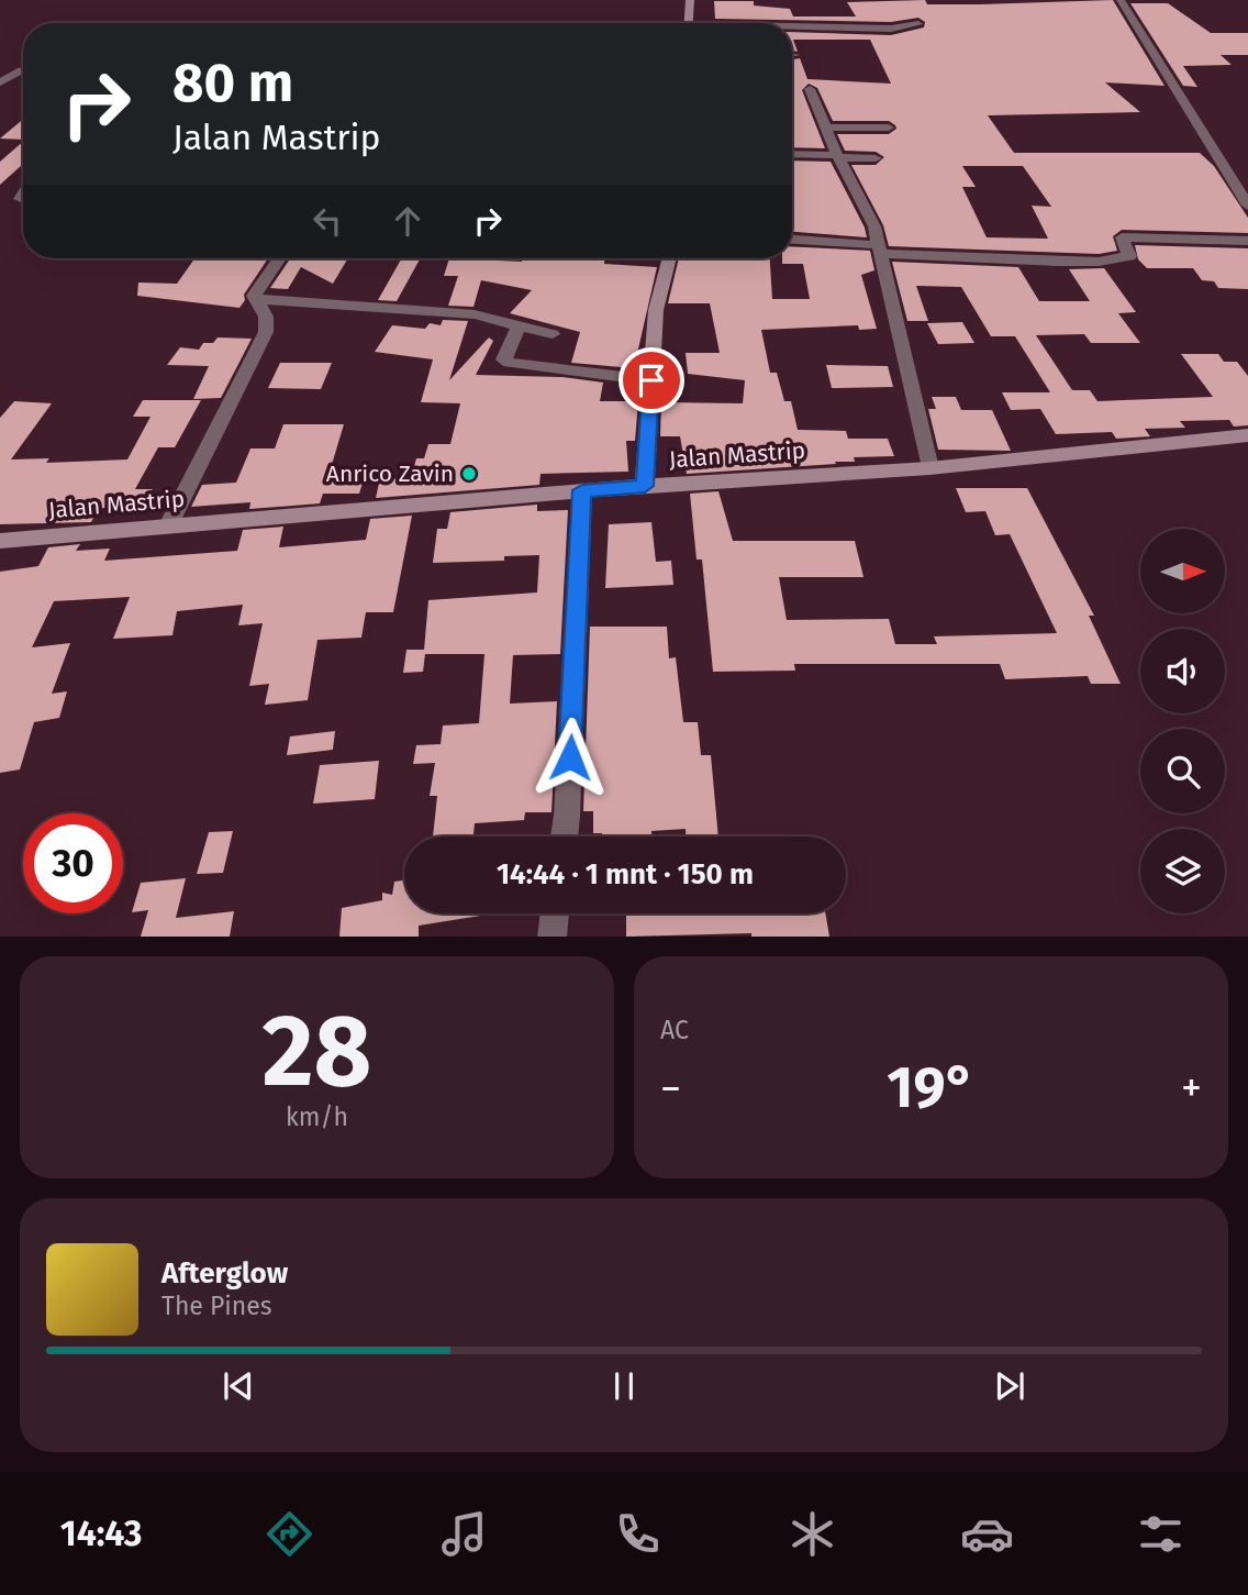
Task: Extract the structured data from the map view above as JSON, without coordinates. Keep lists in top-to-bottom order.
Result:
{
  "streets": {
    "main road": ["Jalan Mastrip"]
  },
  "places": ["Anrico Zavin"],
  "north": "right",
  "page": {
    "turn": ["80 m", "Jalan Mastrip"],
    "limit": "30",
    "trip": "14:44 · 1 mnt · 150 m",
    "tile": [
      ["28", "km/h"],
      "AC"
    ],
    "heat": ["−", "19°", "+"],
    "song": ["Afterglow", "The Pines"],
    "tabs": "14:43"
  }
}
